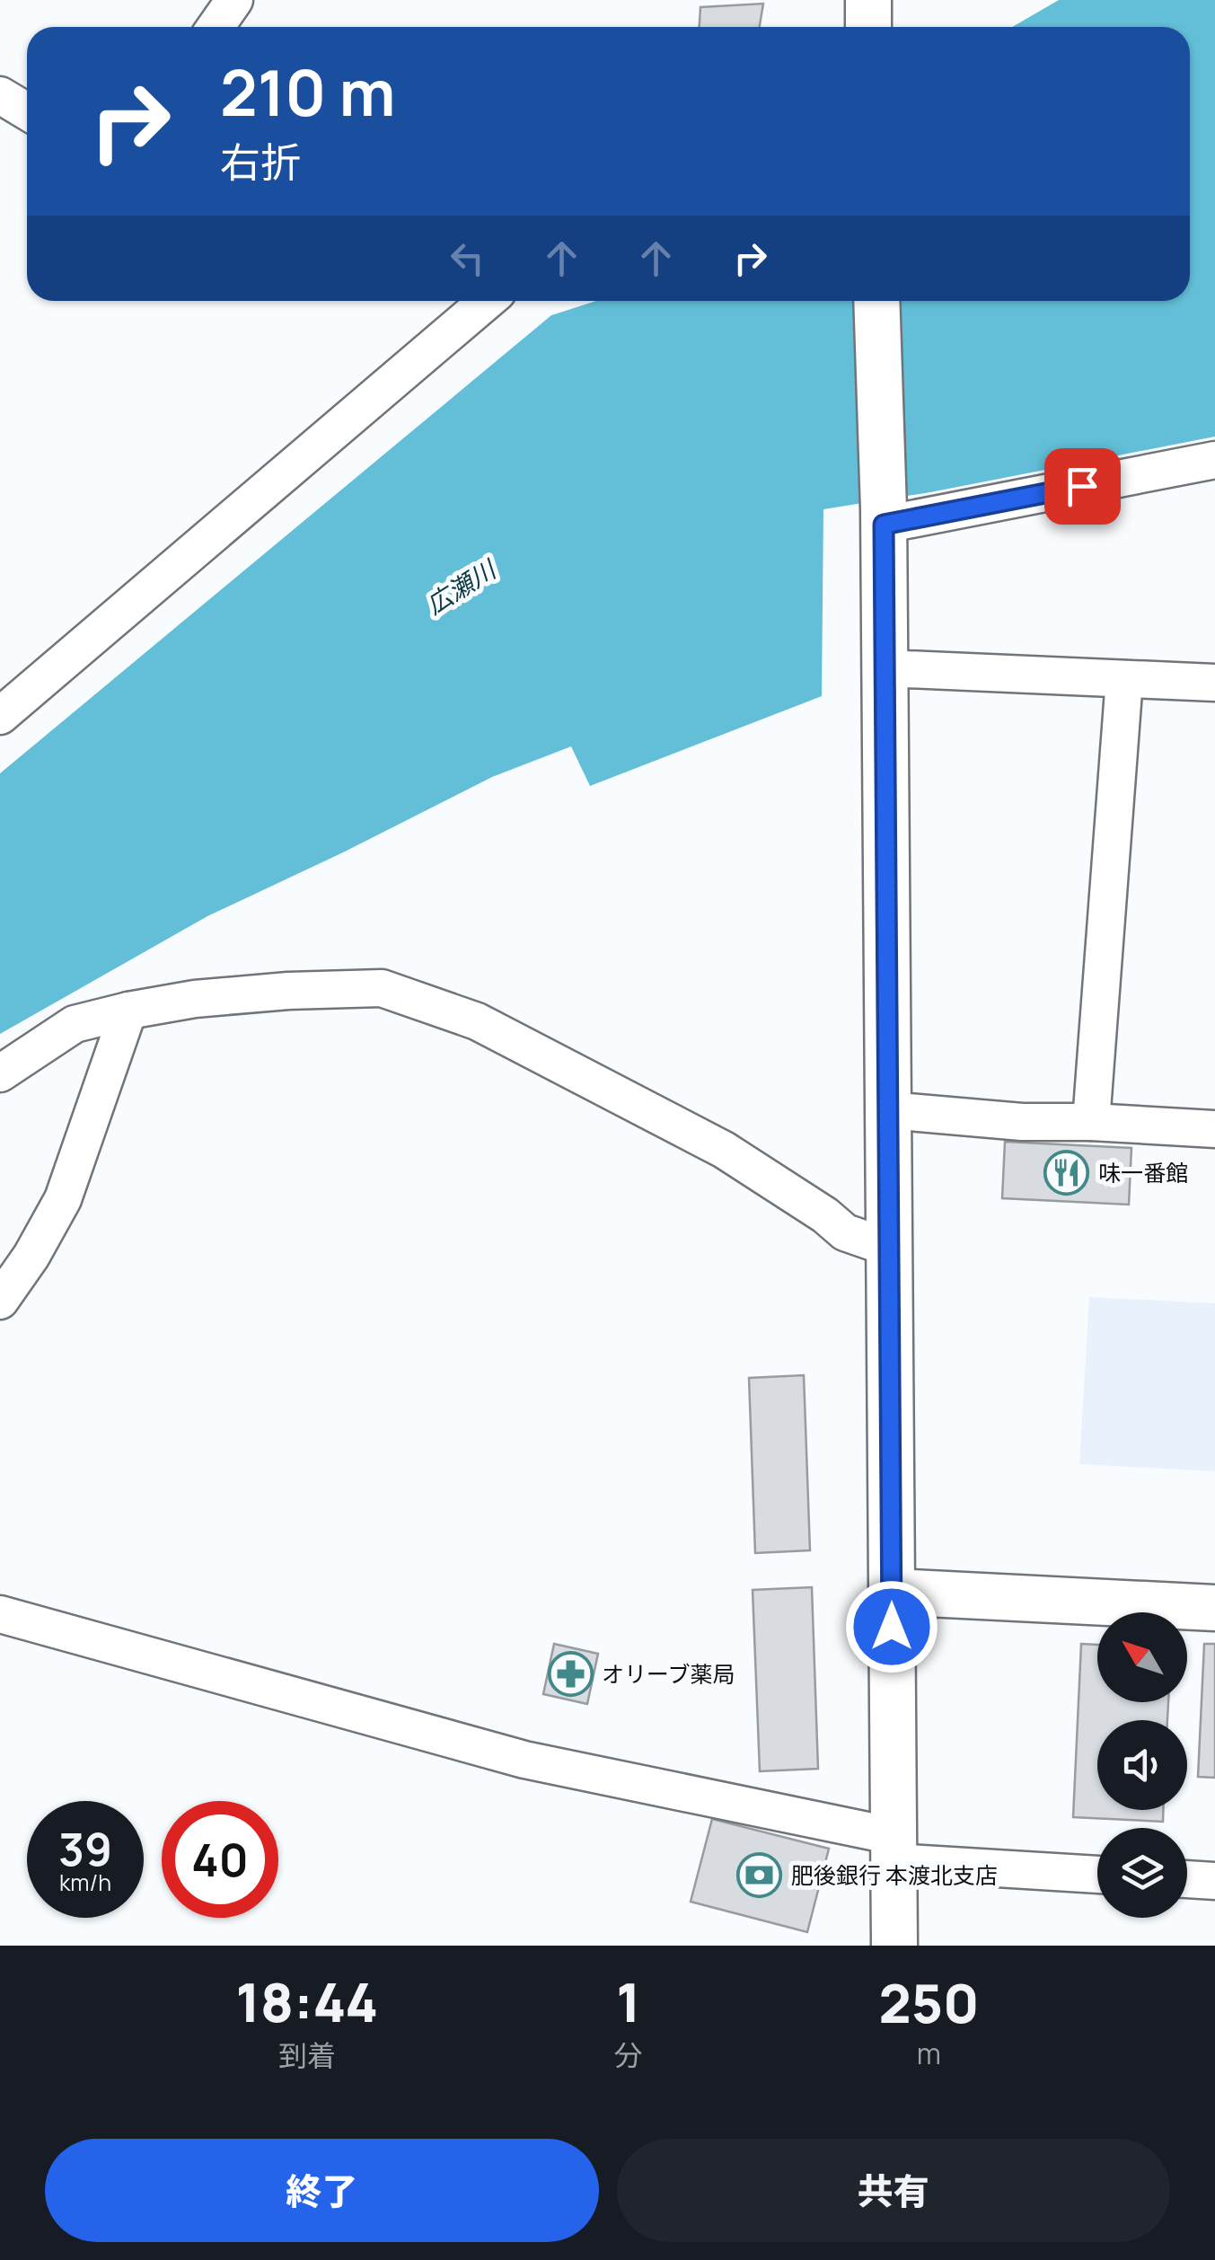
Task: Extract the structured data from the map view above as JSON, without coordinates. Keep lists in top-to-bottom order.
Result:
{
  "water": ["広瀬川"],
  "places": {
    "restaurant": ["味一番館"],
    "pharmacy": ["オリーブ薬局"],
    "bank": ["肥後銀行 本渡北支店"]
  },
  "north": "top left",
  "page": {
    "turn": ["210 m", "右折"],
    "speed": "39 km/h",
    "limit": "40",
    "eta": [
      "18:44",
      "到着",
      "1",
      "分",
      "250",
      "m"
    ],
    "buttons": ["終了", "共有"]
  }
}
